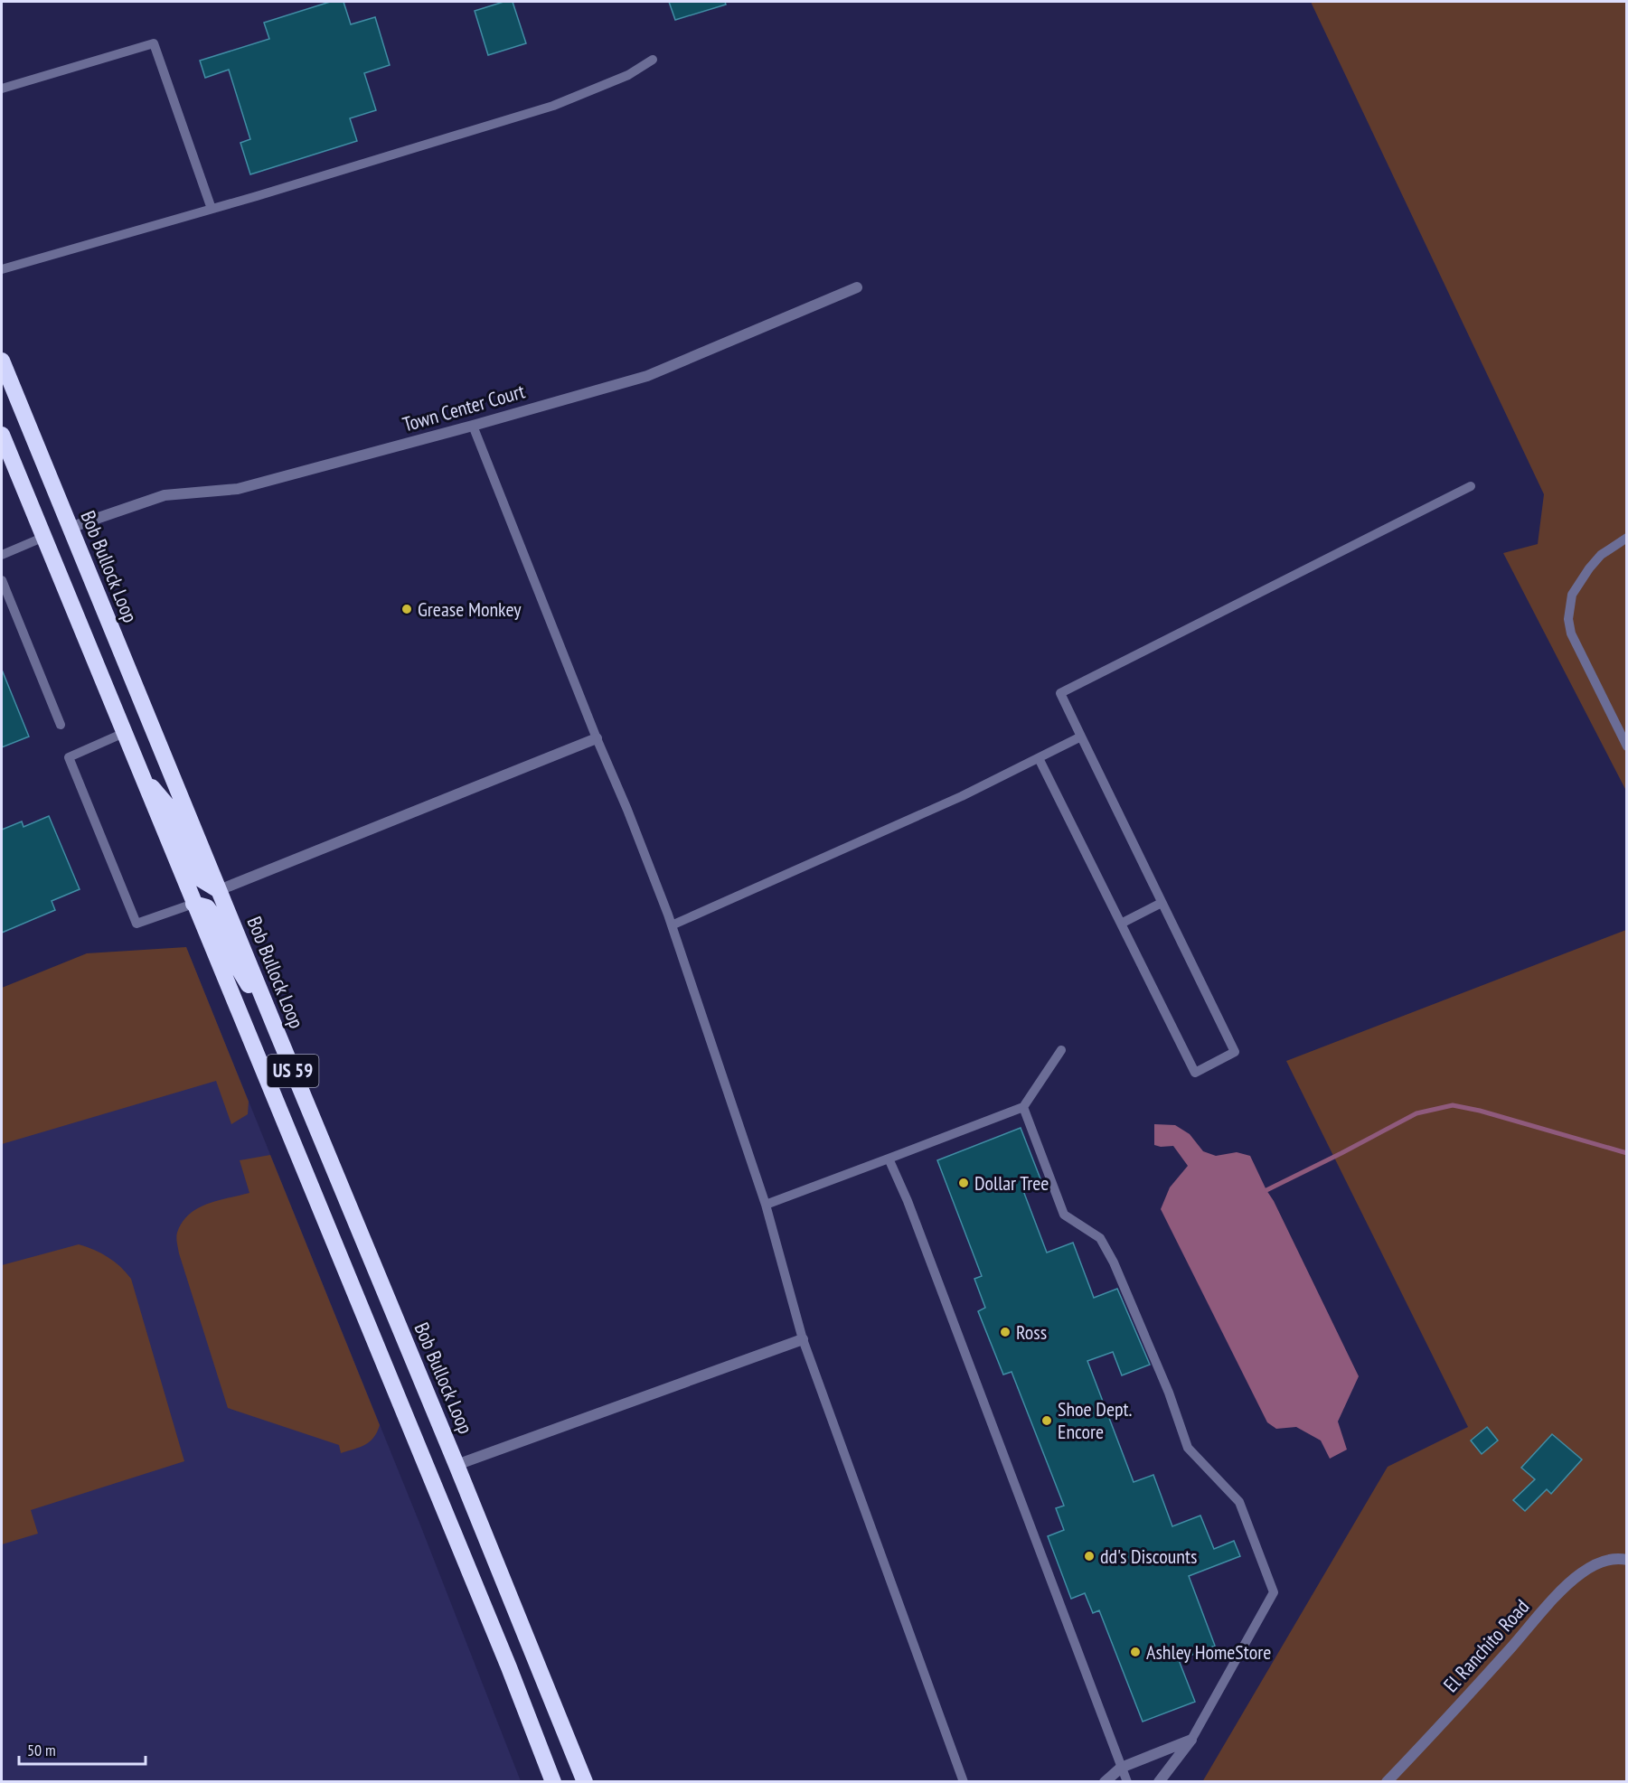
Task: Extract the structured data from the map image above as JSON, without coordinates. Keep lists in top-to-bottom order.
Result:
{
  "streets": {
    "highway": ["Bob Bullock Loop", "US 59"],
    "street": ["Town Center Court", "El Ranchito Road"]
  },
  "crossings": [
    ["Town Center Court", "Bob Bullock Loop"]
  ],
  "places": [
    "Grease Monkey",
    "Dollar Tree",
    "Ross",
    "Shoe Dept. Encore",
    "dd's Discounts",
    "Ashley HomeStore"
  ],
  "scale_bar": "50 m"
}
